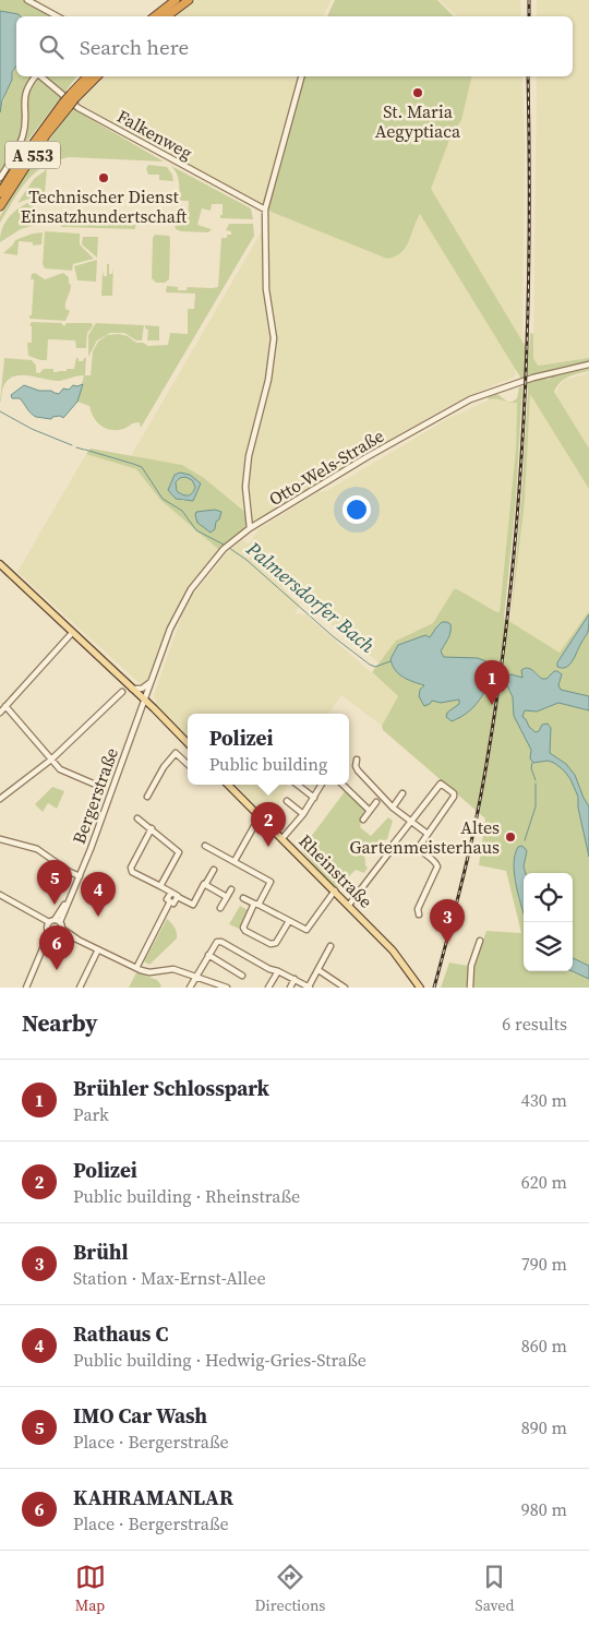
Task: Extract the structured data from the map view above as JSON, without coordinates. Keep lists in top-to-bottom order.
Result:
{
  "streets": {
    "highway": ["A 553"],
    "main road": ["Rheinstraße"],
    "street": ["Falkenweg", "Otto-Wels-Straße", "Bergerstraße"]
  },
  "crossings": [
    ["Otto-Wels-Straße", "Bergerstraße"]
  ],
  "water": ["Palmersdorfer Bach"],
  "places": ["St. Maria Aegyptiaca", "Technischer Dienst Einsatzhundertschaft", "Altes Gartenmeisterhaus"],
  "page": {
    "search": "Search here",
    "pins": [
      "1",
      "2",
      "5",
      "4",
      "3",
      "6"
    ],
    "popup": ["Polizei", "Public building"],
    "heading": ["Nearby", "6 results"],
    "list": [
      {
        "mark": "1",
        "name": "Brühler Schlosspark",
        "note": "Park",
        "value": "430 m"
      },
      {
        "mark": "2",
        "name": "Polizei",
        "note": "Public building · Rheinstraße",
        "value": "620 m"
      },
      {
        "mark": "3",
        "name": "Brühl",
        "note": "Station · Max-Ernst-Allee",
        "value": "790 m"
      },
      {
        "mark": "4",
        "name": "Rathaus C",
        "note": "Public building · Hedwig-Gries-Straße",
        "value": "860 m"
      },
      {
        "mark": "5",
        "name": "IMO Car Wash",
        "note": "Place · Bergerstraße",
        "value": "890 m"
      },
      {
        "mark": "6",
        "name": "KAHRAMANLAR",
        "note": "Place · Bergerstraße",
        "value": "980 m"
      }
    ],
    "nav": ["Map", "Directions", "Saved"]
  }
}
